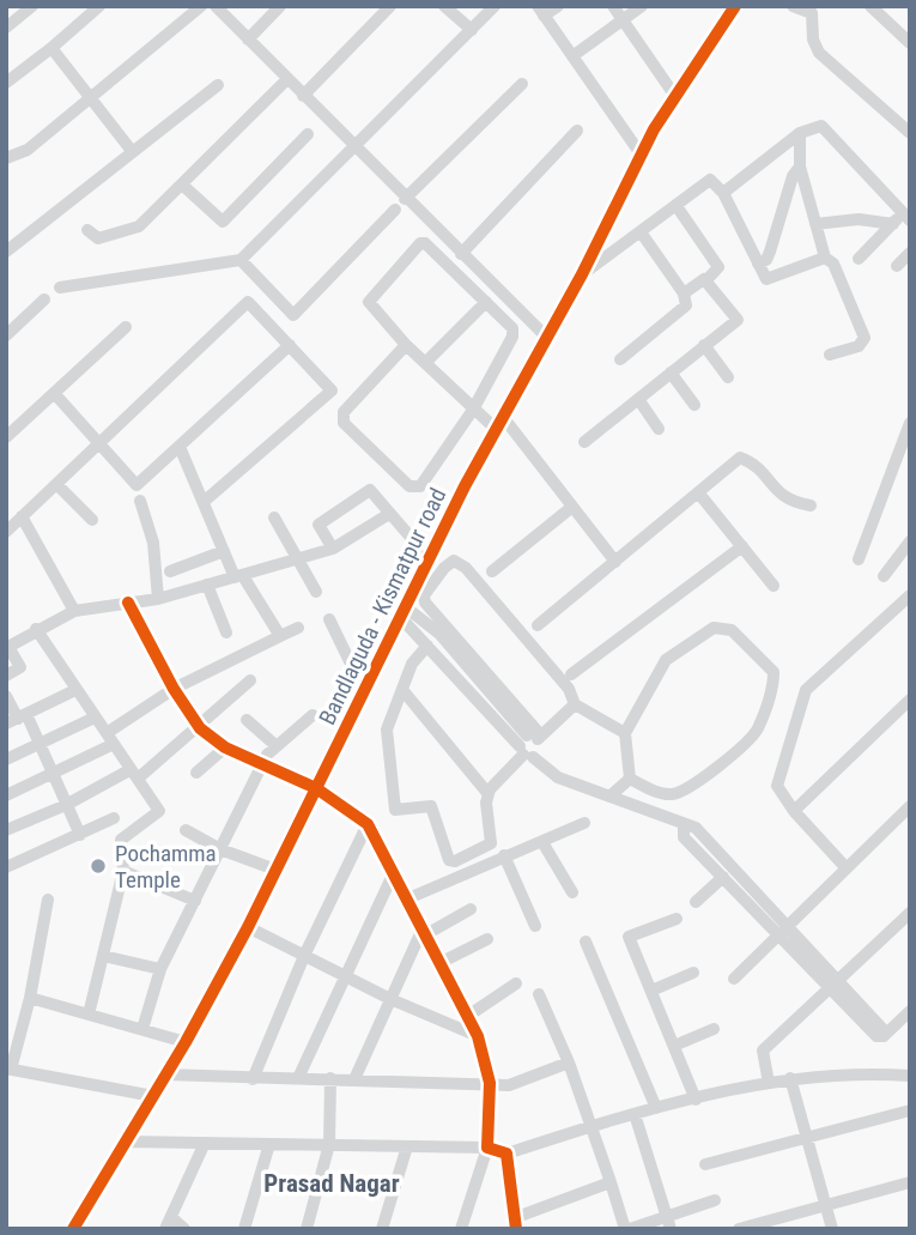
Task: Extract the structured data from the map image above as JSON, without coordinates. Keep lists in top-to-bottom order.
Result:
{
  "streets": {
    "street": ["Bandlaguda - Kismatpur road"]
  },
  "districts": ["Prasad Nagar"],
  "places": ["Pochamma Temple"]
}
